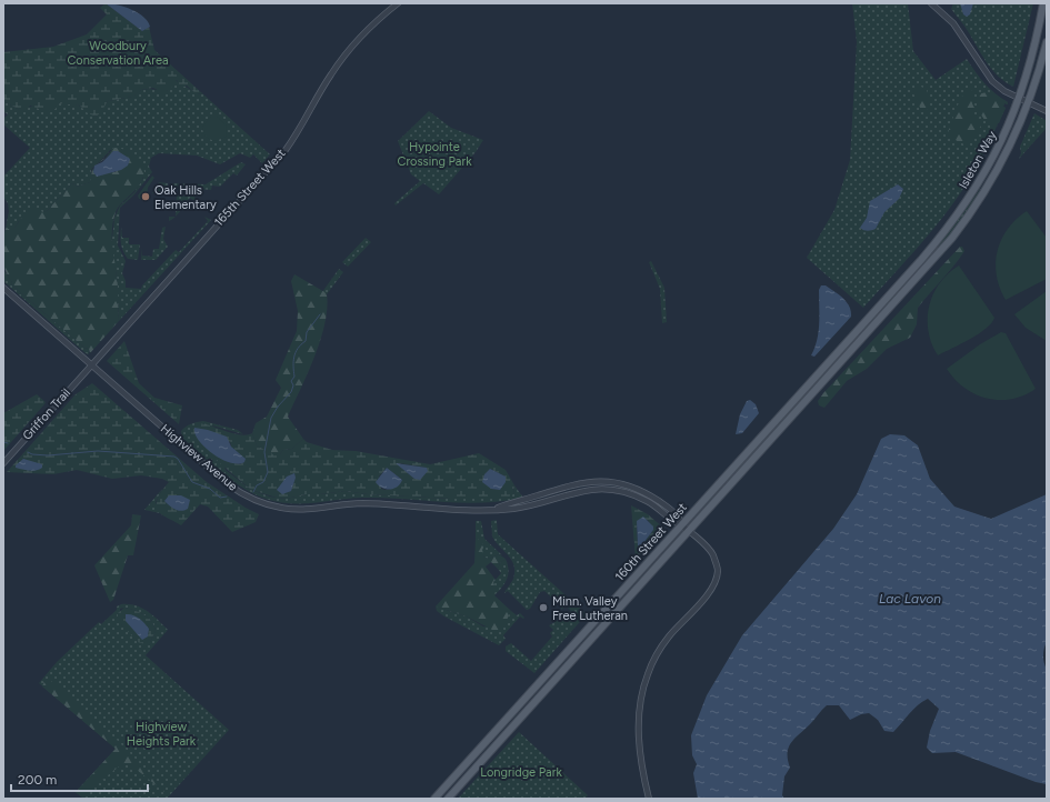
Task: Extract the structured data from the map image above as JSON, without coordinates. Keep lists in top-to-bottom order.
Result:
{
  "streets": {
    "main road": ["Isleton Way", "160th Street West"],
    "street": ["165th Street West", "Griffon Trail", "Highview Avenue"]
  },
  "crossings": [
    ["Isleton Way", "160th Street West"],
    ["165th Street West", "Griffon Trail"],
    ["165th Street West", "Highview Avenue"],
    ["Griffon Trail", "Highview Avenue"],
    ["Highview Avenue", "160th Street West"]
  ],
  "water": ["Lac Lavon"],
  "parks": [
    "Woodbury Conservation Area",
    "Hypointe Crossing Park",
    "Highview Heights Park",
    "Longridge Park"
  ],
  "places": ["Oak Hills Elementary", "Minn. Valley Free Lutheran"],
  "scale_bar": "200 m"
}
